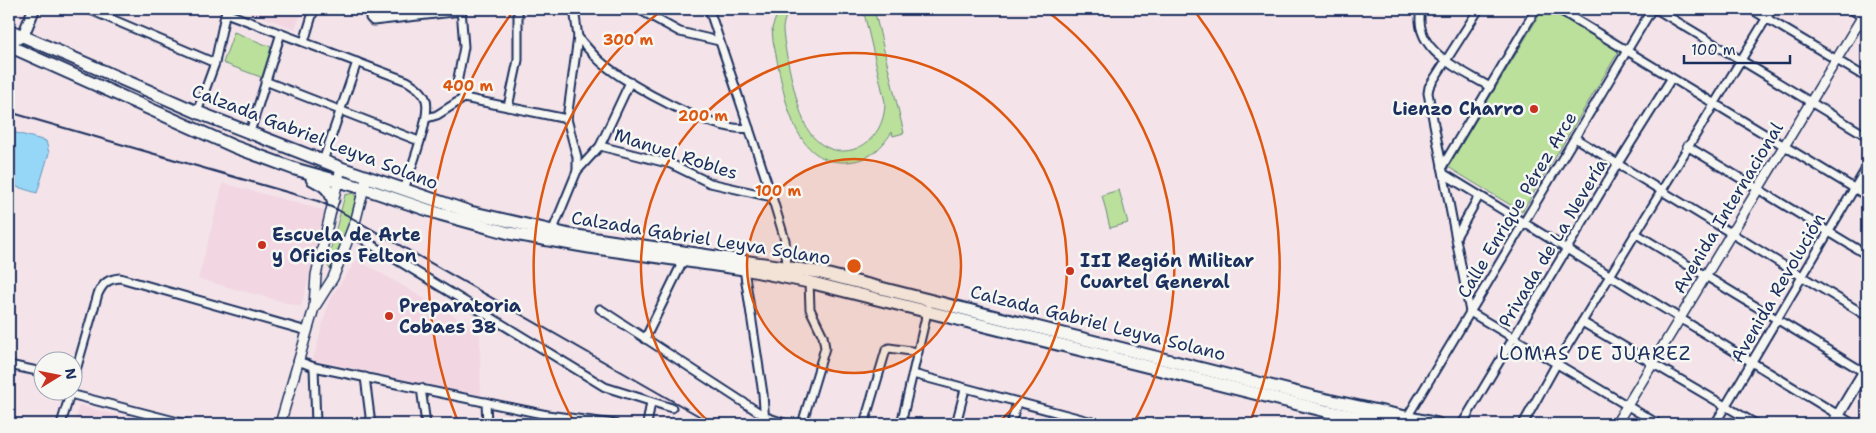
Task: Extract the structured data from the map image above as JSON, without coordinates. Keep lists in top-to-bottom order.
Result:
{
  "streets": {
    "main road": ["Calzada Gabriel Leyva Solano"],
    "street": [
      "Manuel Robles",
      "Calle Enrique Pérez Arce",
      "Avenida Internacional",
      "Privada de La Nevería",
      "Avenida Revolución"
    ]
  },
  "crossings": [
    ["Calzada Gabriel Leyva Solano", "Calle Enrique Pérez Arce"]
  ],
  "districts": ["LOMAS DE JUAREZ"],
  "places": [
    "Lienzo Charro",
    "Escuela de Arte y Oficios Felton",
    "III Región Militar Cuartel General",
    "Preparatoria Cobaes 38"
  ],
  "scale_bar": "100 m",
  "north": "right",
  "rings": [
    "300 m",
    "400 m",
    "200 m",
    "100 m"
  ]
}
